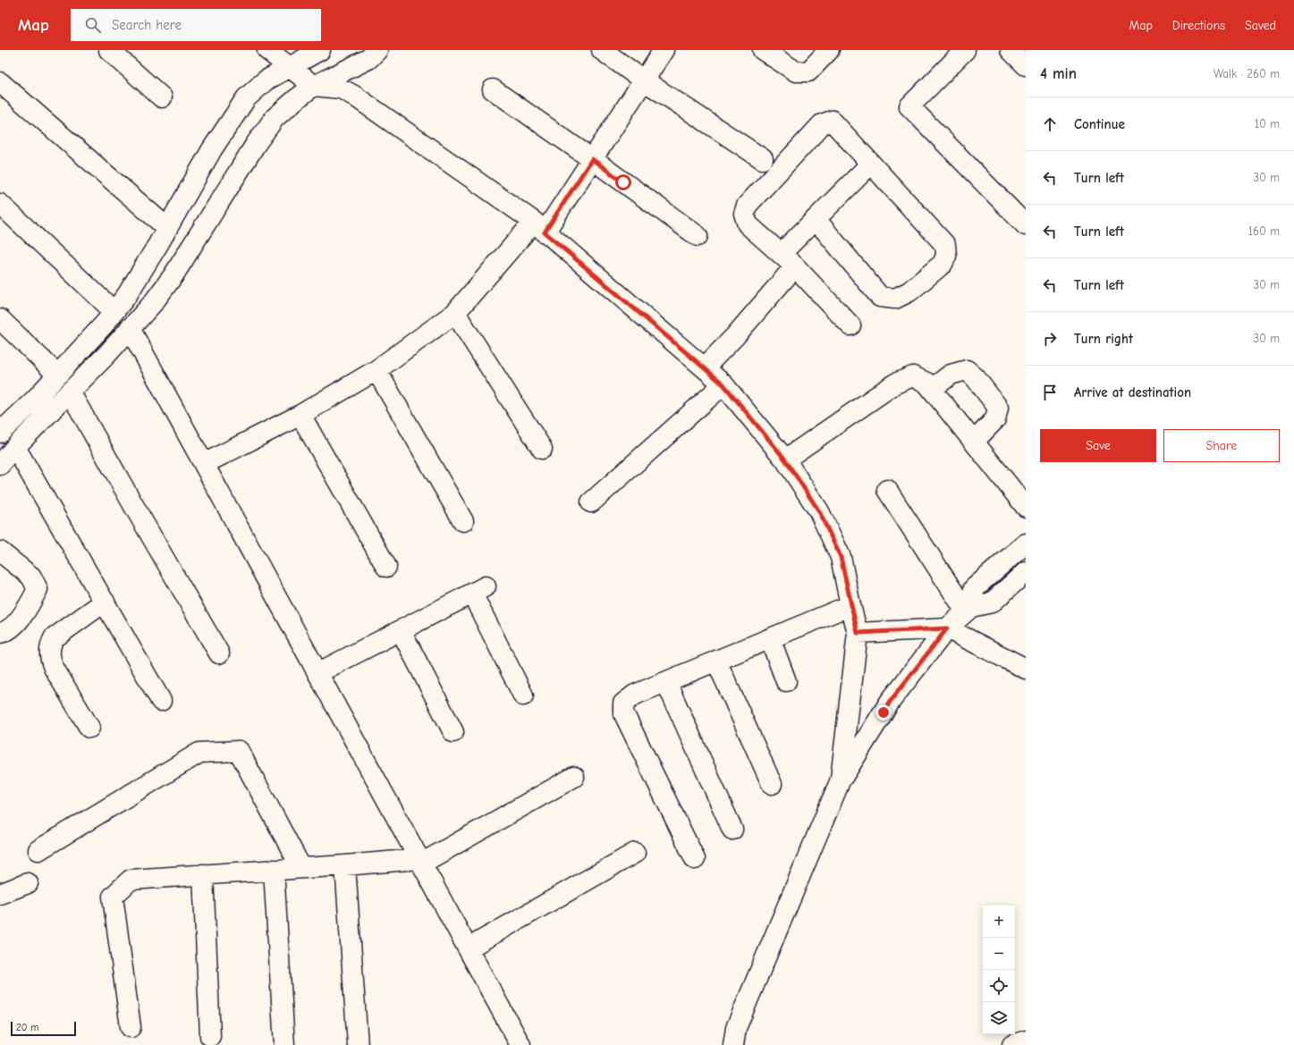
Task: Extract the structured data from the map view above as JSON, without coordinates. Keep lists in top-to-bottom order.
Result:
{
  "scale_bar": "20 m",
  "page": {
    "header": "Map",
    "search": "Search here",
    "nav": ["Map", "Directions", "Saved"],
    "heading": ["4 min", "Walk · 260 m"],
    "list": [
      ["Continue", "10 m"],
      ["Turn left", "30 m"],
      ["Turn left", "160 m"],
      ["Turn left", "30 m"],
      ["Turn right", "30 m"],
      "Arrive at destination"
    ],
    "buttons": ["Save", "Share"],
    "map_buttons": ["+", "−"],
    "scale": "20 m"
  }
}
